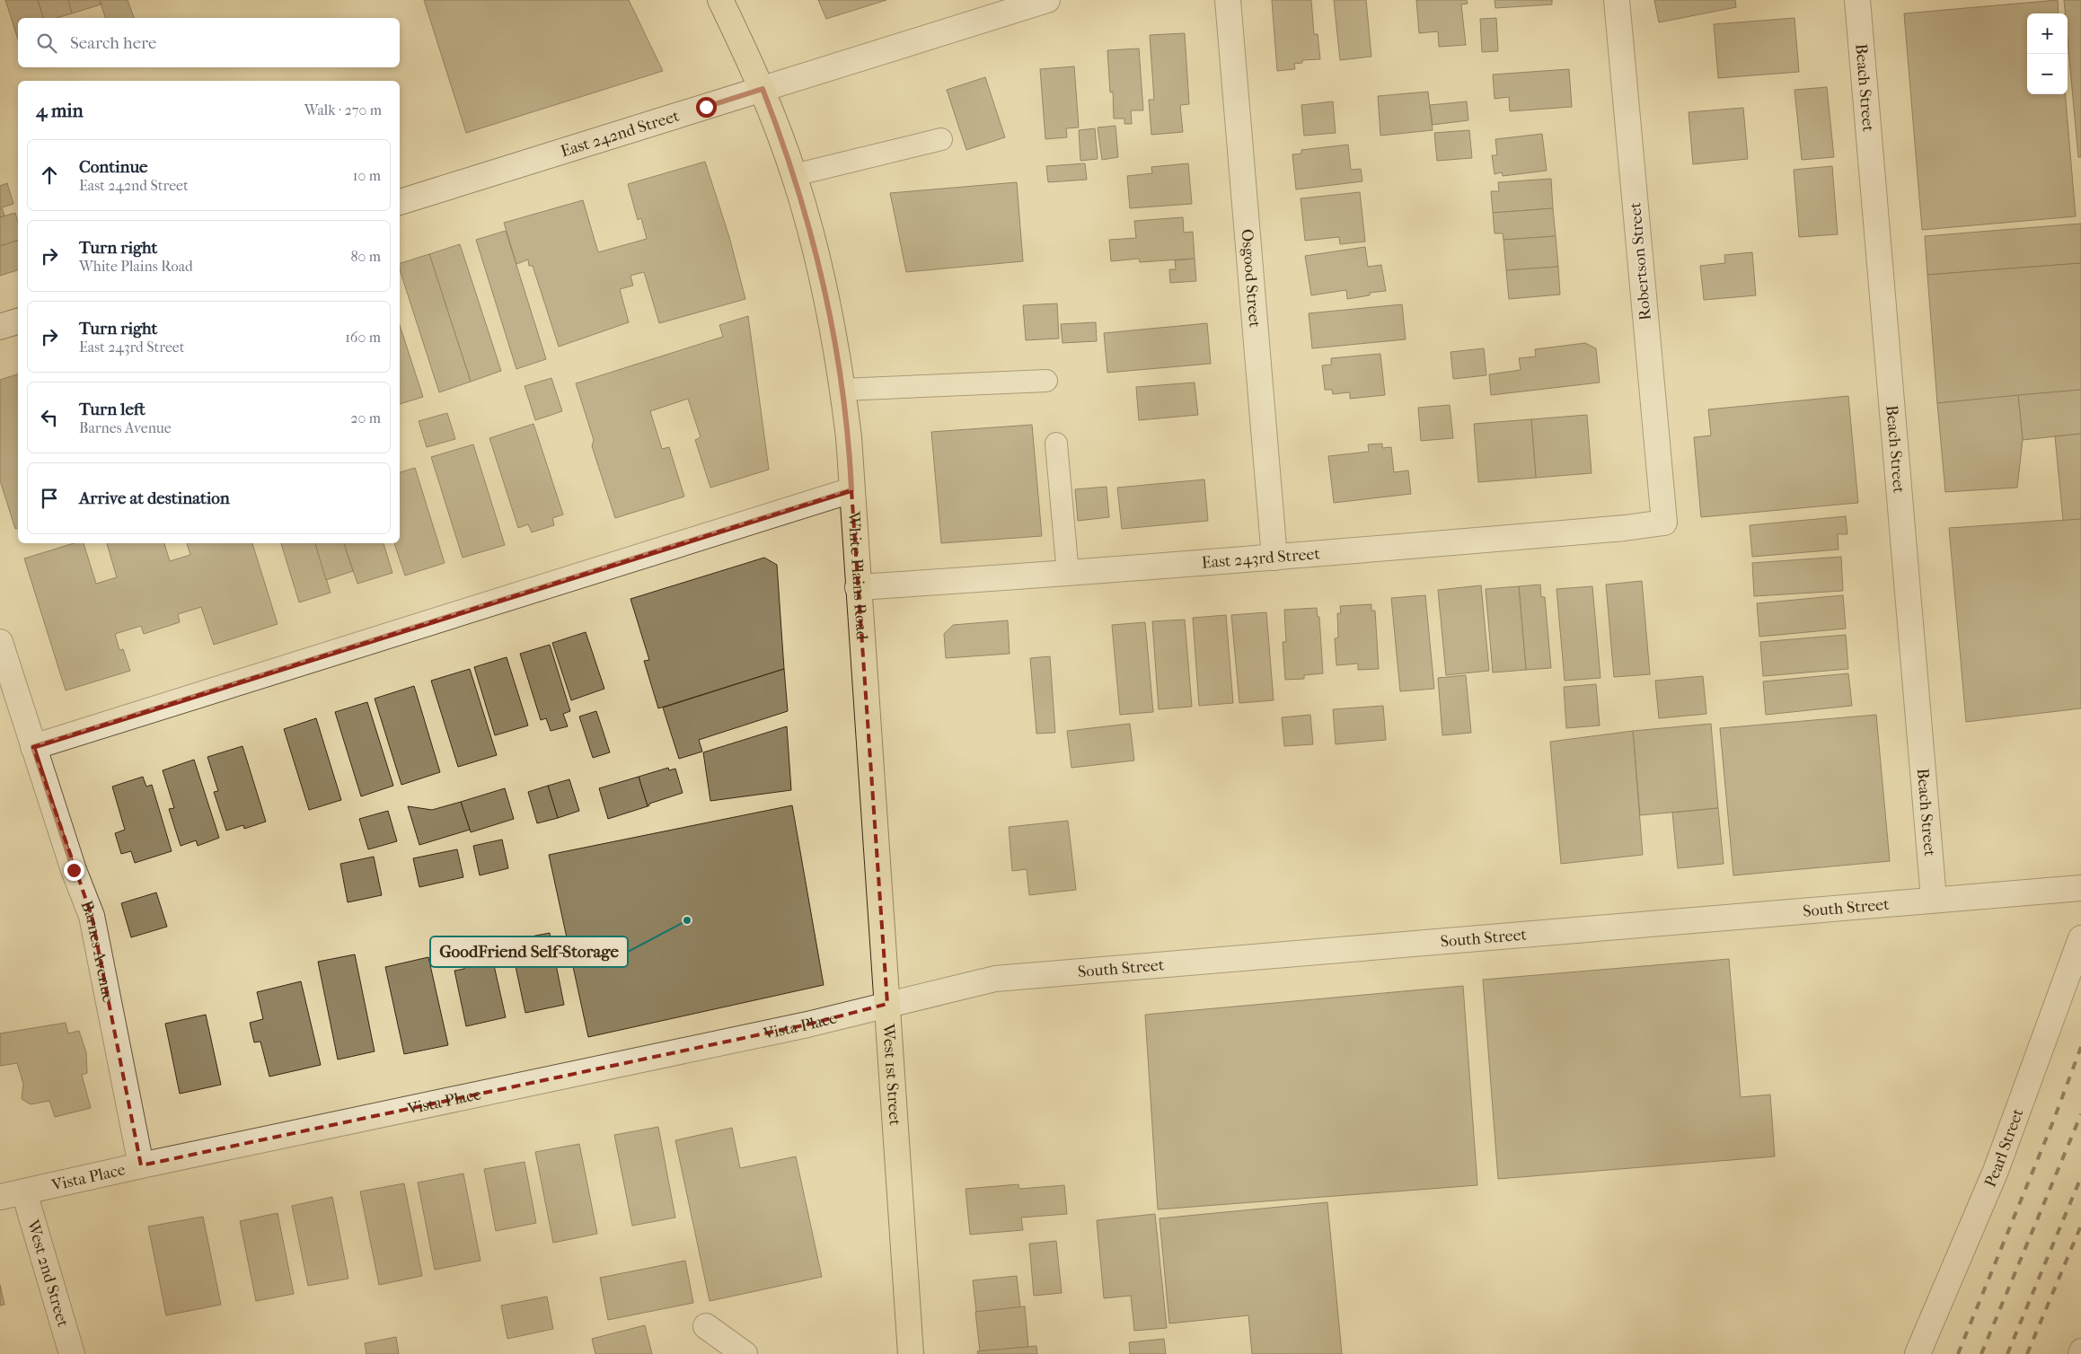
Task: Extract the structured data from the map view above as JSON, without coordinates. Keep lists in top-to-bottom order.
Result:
{
  "streets": {
    "main road": ["White Plains Road", "West 1st Street"],
    "street": [
      "Beach Street",
      "East 242nd Street",
      "Robertson Street",
      "Osgood Street",
      "East 243rd Street",
      "South Street",
      "Barnes Avenue",
      "Vista Place",
      "Pearl Street",
      "West 2nd Street"
    ]
  },
  "crossings": [
    ["Beach Street", "South Street"],
    ["East 242nd Street", "White Plains Road"],
    ["Robertson Street", "East 243rd Street"],
    ["Osgood Street", "East 243rd Street"],
    ["East 243rd Street", "White Plains Road"],
    ["White Plains Road", "West 1st Street"],
    ["South Street", "Vista Place"],
    ["South Street", "West 1st Street"],
    ["Barnes Avenue", "Vista Place"],
    ["Vista Place", "West 1st Street"],
    ["Vista Place", "West 2nd Street"]
  ],
  "places": ["GoodFriend Self-Storage"],
  "page": {
    "map_buttons": ["+", "−"],
    "search": "Search here",
    "heading": ["4 min", "Walk · 270 m"],
    "list": [
      ["Continue", "East 242nd Street", "10 m"],
      ["Turn right", "White Plains Road", "80 m"],
      ["Turn right", "East 243rd Street", "160 m"],
      ["Turn left", "Barnes Avenue", "20 m"],
      "Arrive at destination"
    ]
  }
}
